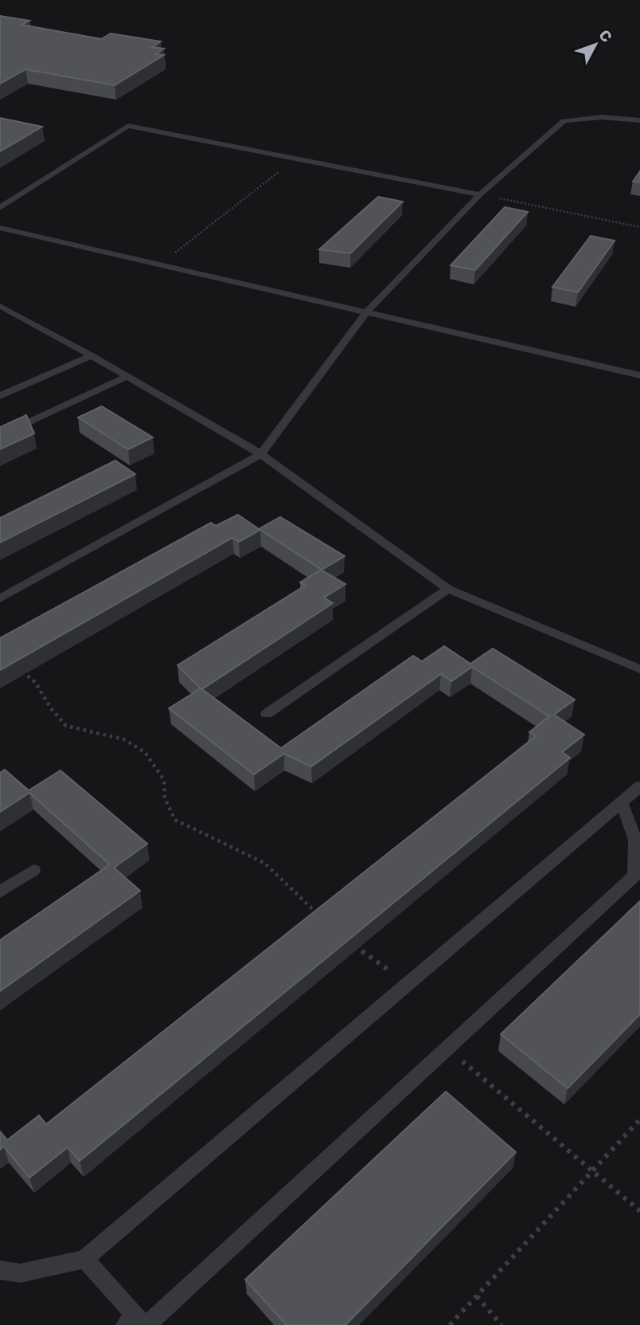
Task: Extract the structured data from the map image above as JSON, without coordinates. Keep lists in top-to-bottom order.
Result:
{
  "north": "top right"
}
